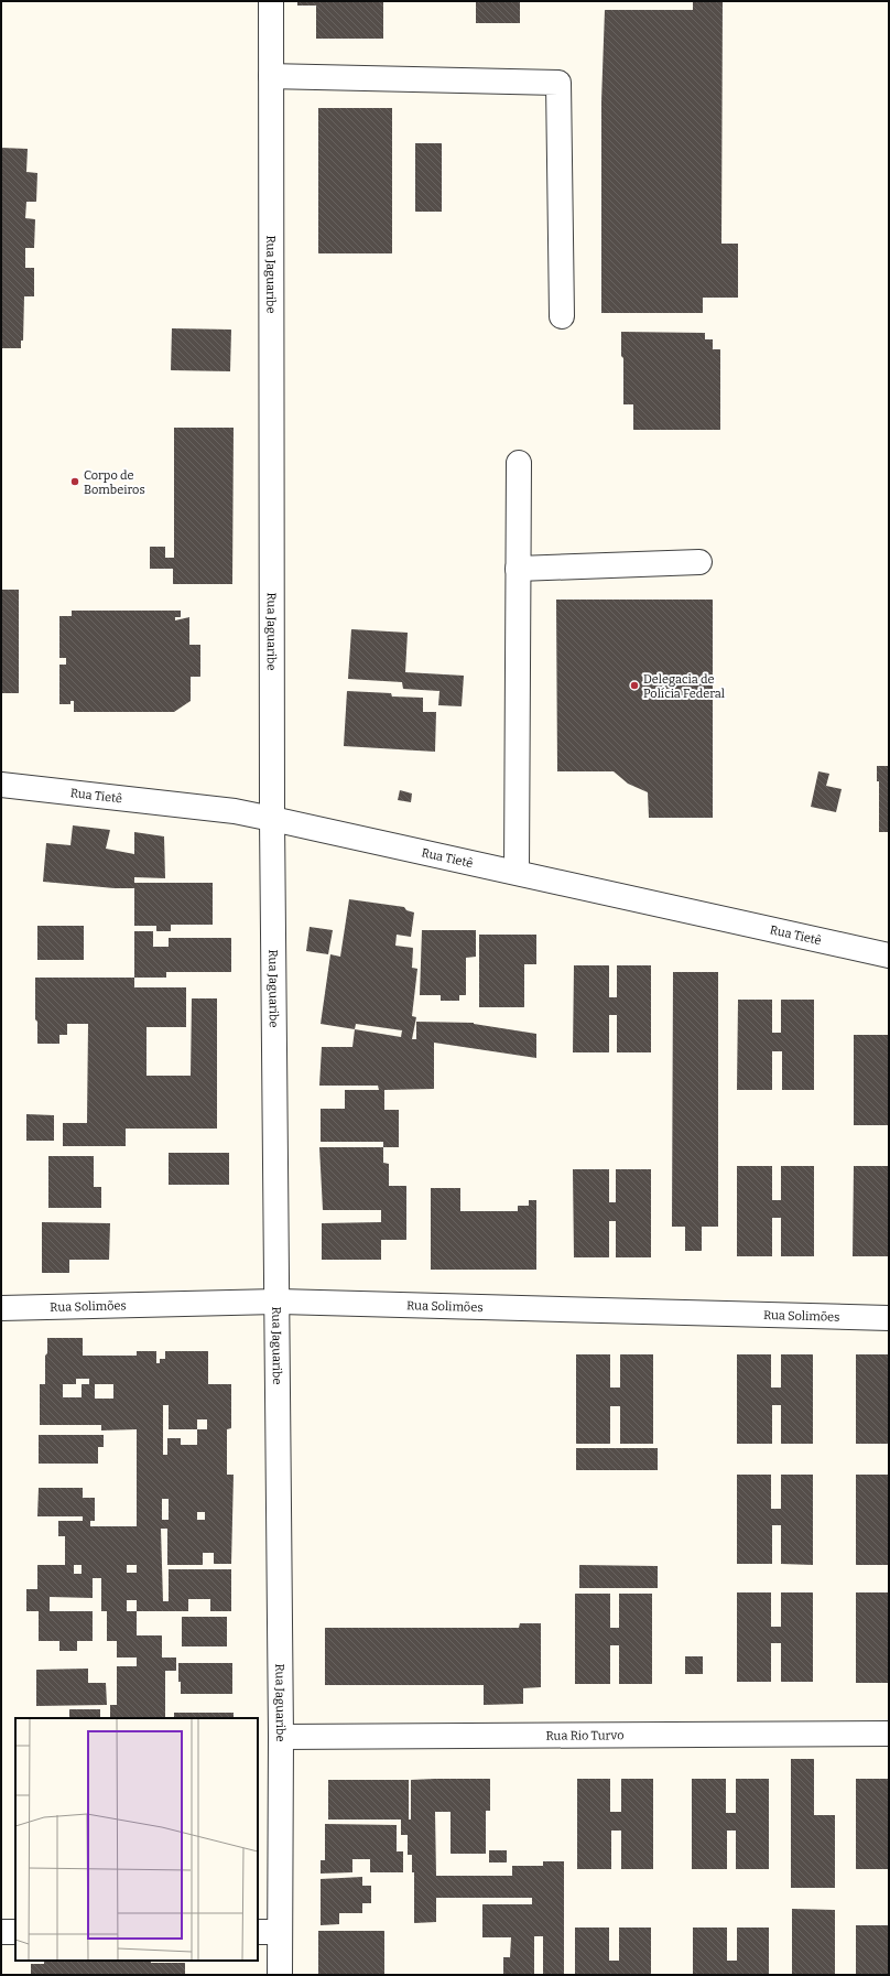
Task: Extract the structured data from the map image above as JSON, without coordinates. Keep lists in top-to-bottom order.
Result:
{
  "streets": {
    "street": [
      "Rua Jaguaribe",
      "Rua Tietê",
      "Rua Solimões",
      "Rua Rio Turvo"
    ]
  },
  "crossings": [
    ["Rua Jaguaribe", "Rua Tietê"],
    ["Rua Jaguaribe", "Rua Solimões"],
    ["Rua Jaguaribe", "Rua Rio Turvo"]
  ],
  "places": ["Corpo de Bombeiros", "Delegacia de Polícia Federal"]
}
